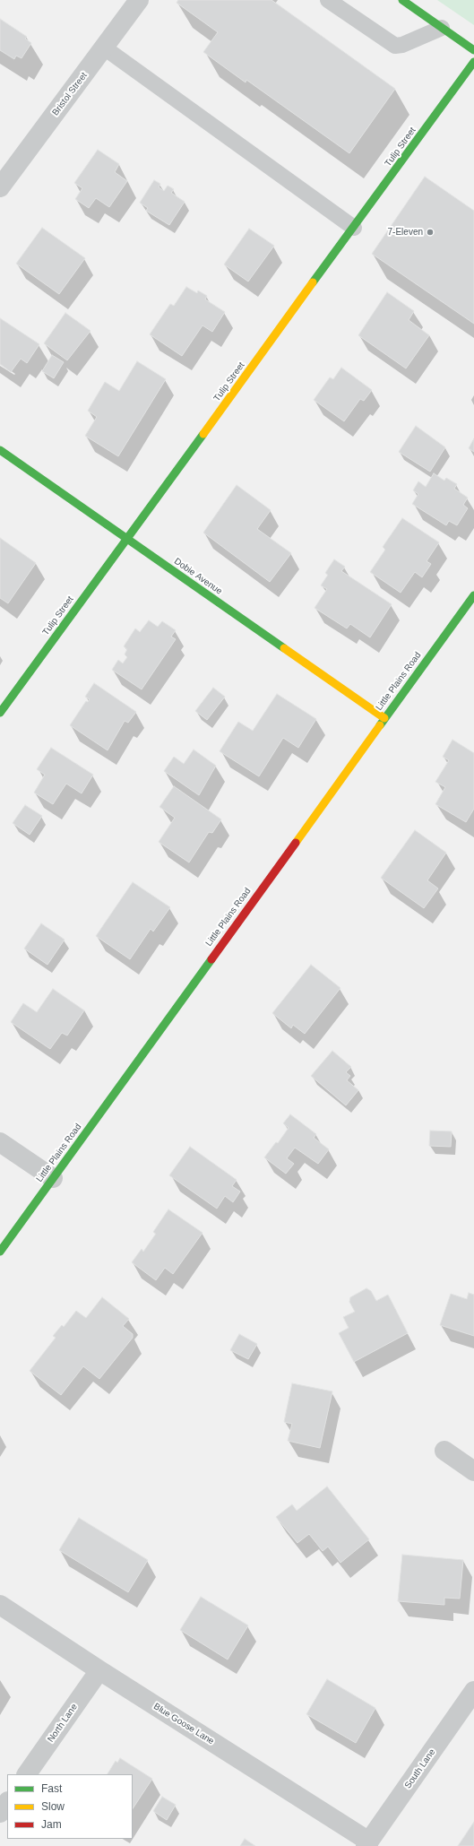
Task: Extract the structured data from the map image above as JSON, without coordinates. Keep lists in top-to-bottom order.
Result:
{
  "streets": {
    "street": [
      "Bristol Street",
      "Tulip Street",
      "Dobie Avenue",
      "Little Plains Road",
      "North Lane",
      "Blue Goose Lane",
      "South Lane"
    ]
  },
  "crossings": [
    ["Tulip Street", "Dobie Avenue"],
    ["Dobie Avenue", "Little Plains Road"],
    ["North Lane", "Blue Goose Lane"],
    ["Blue Goose Lane", "South Lane"]
  ],
  "places": ["7-Eleven"],
  "legend": ["Fast", "Slow", "Jam"]
}
